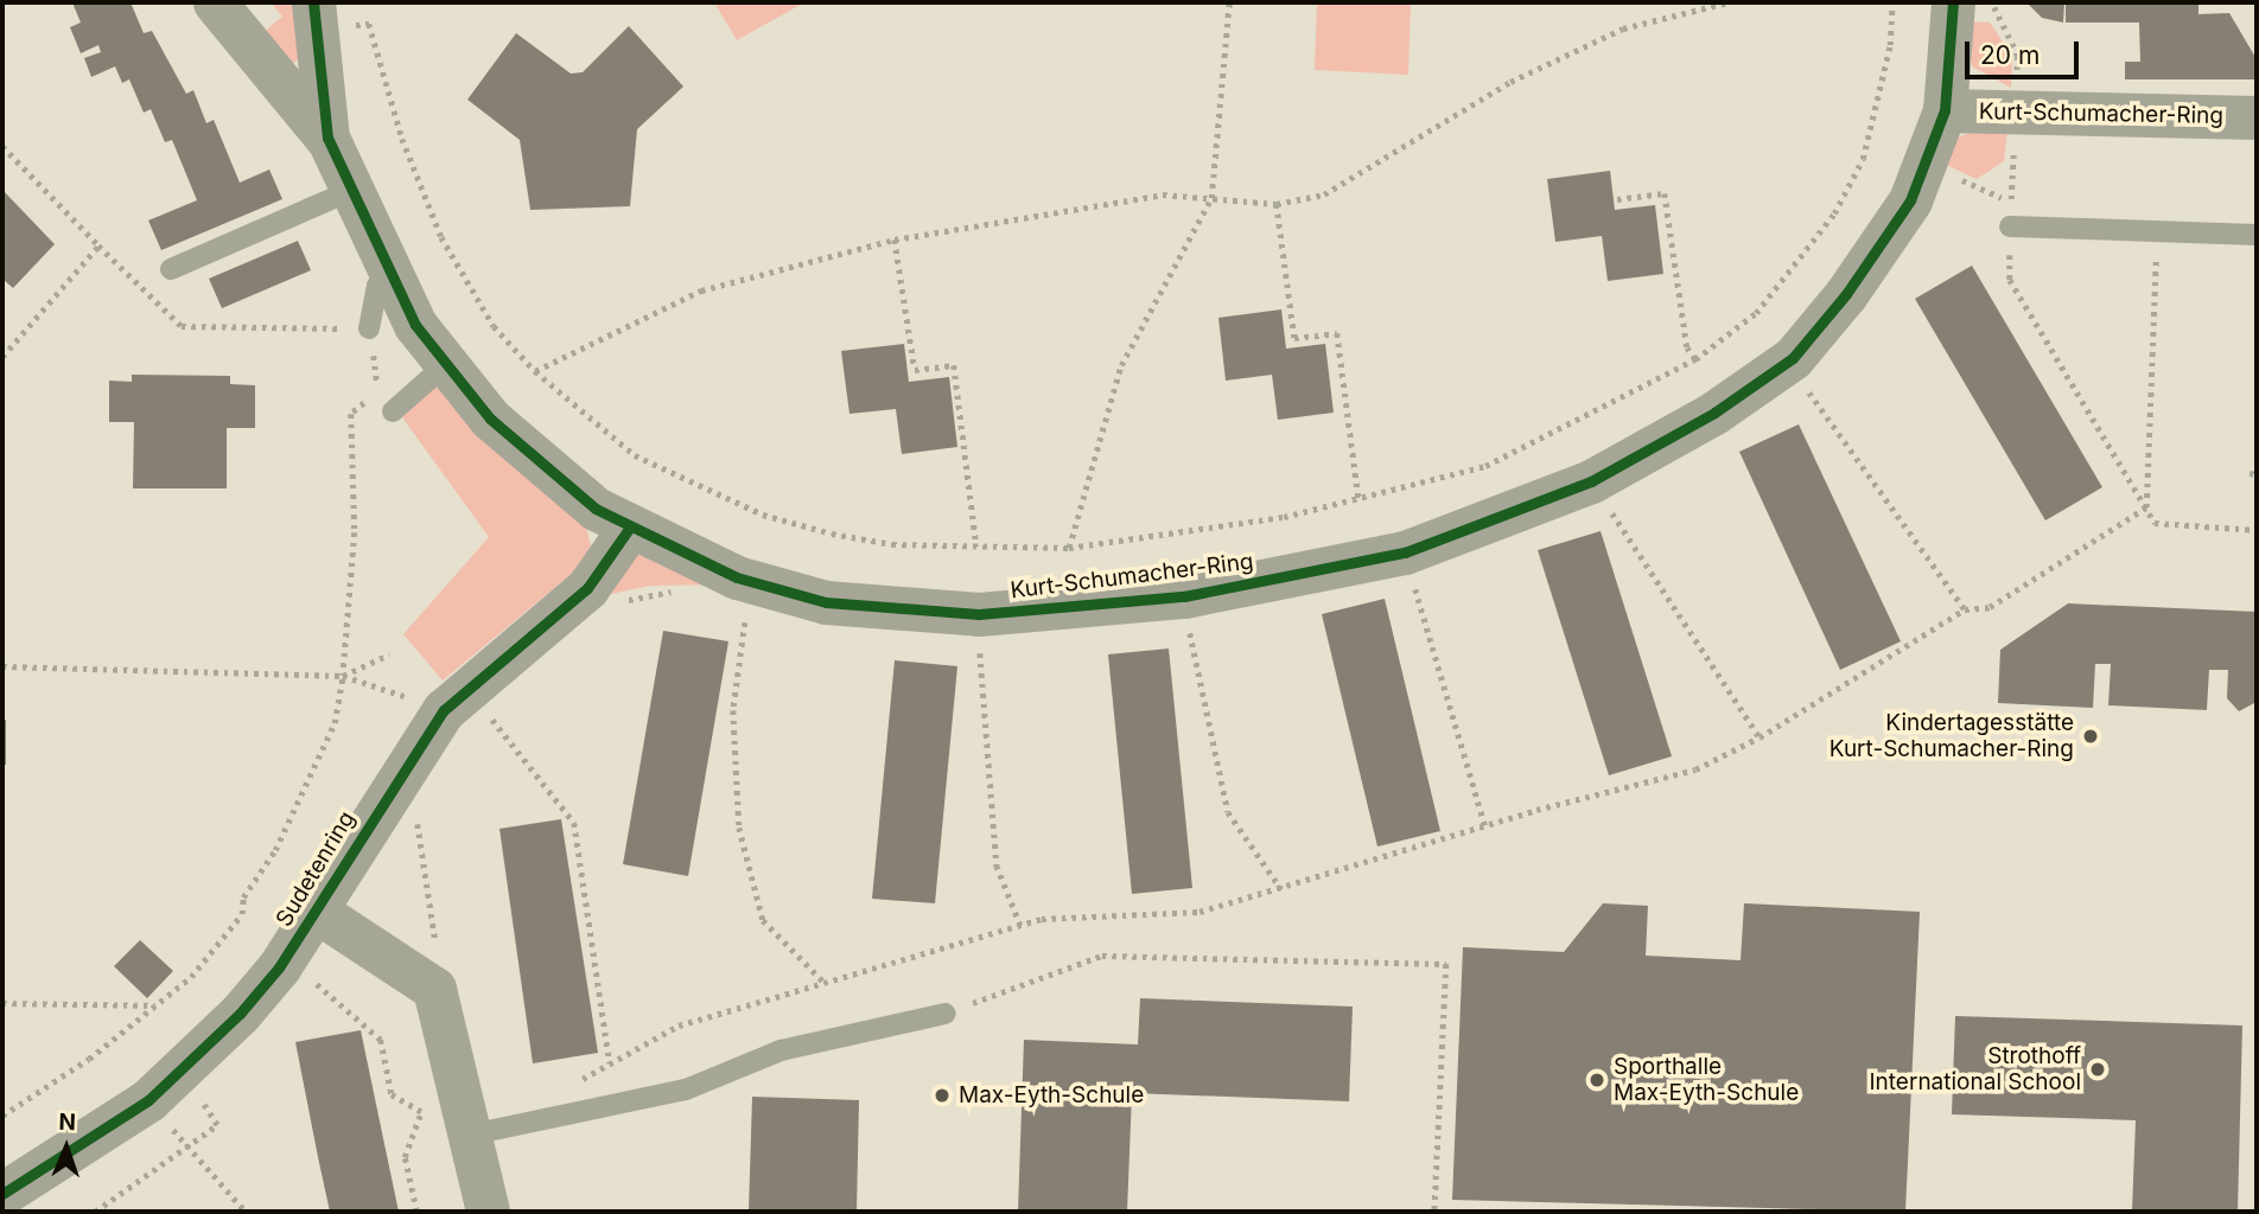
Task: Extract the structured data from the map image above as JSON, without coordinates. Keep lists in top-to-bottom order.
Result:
{
  "streets": {
    "street": ["Kurt-Schumacher-Ring", "Sudetenring"]
  },
  "crossings": [
    ["Kurt-Schumacher-Ring", "Sudetenring"]
  ],
  "places": [
    "Kindertagesstätte Kurt-Schumacher-Ring",
    "Strothoff International School",
    "Sporthalle Max-Eyth-Schule",
    "Max-Eyth-Schule"
  ],
  "scale_bar": "20 m",
  "north": "top"
}
